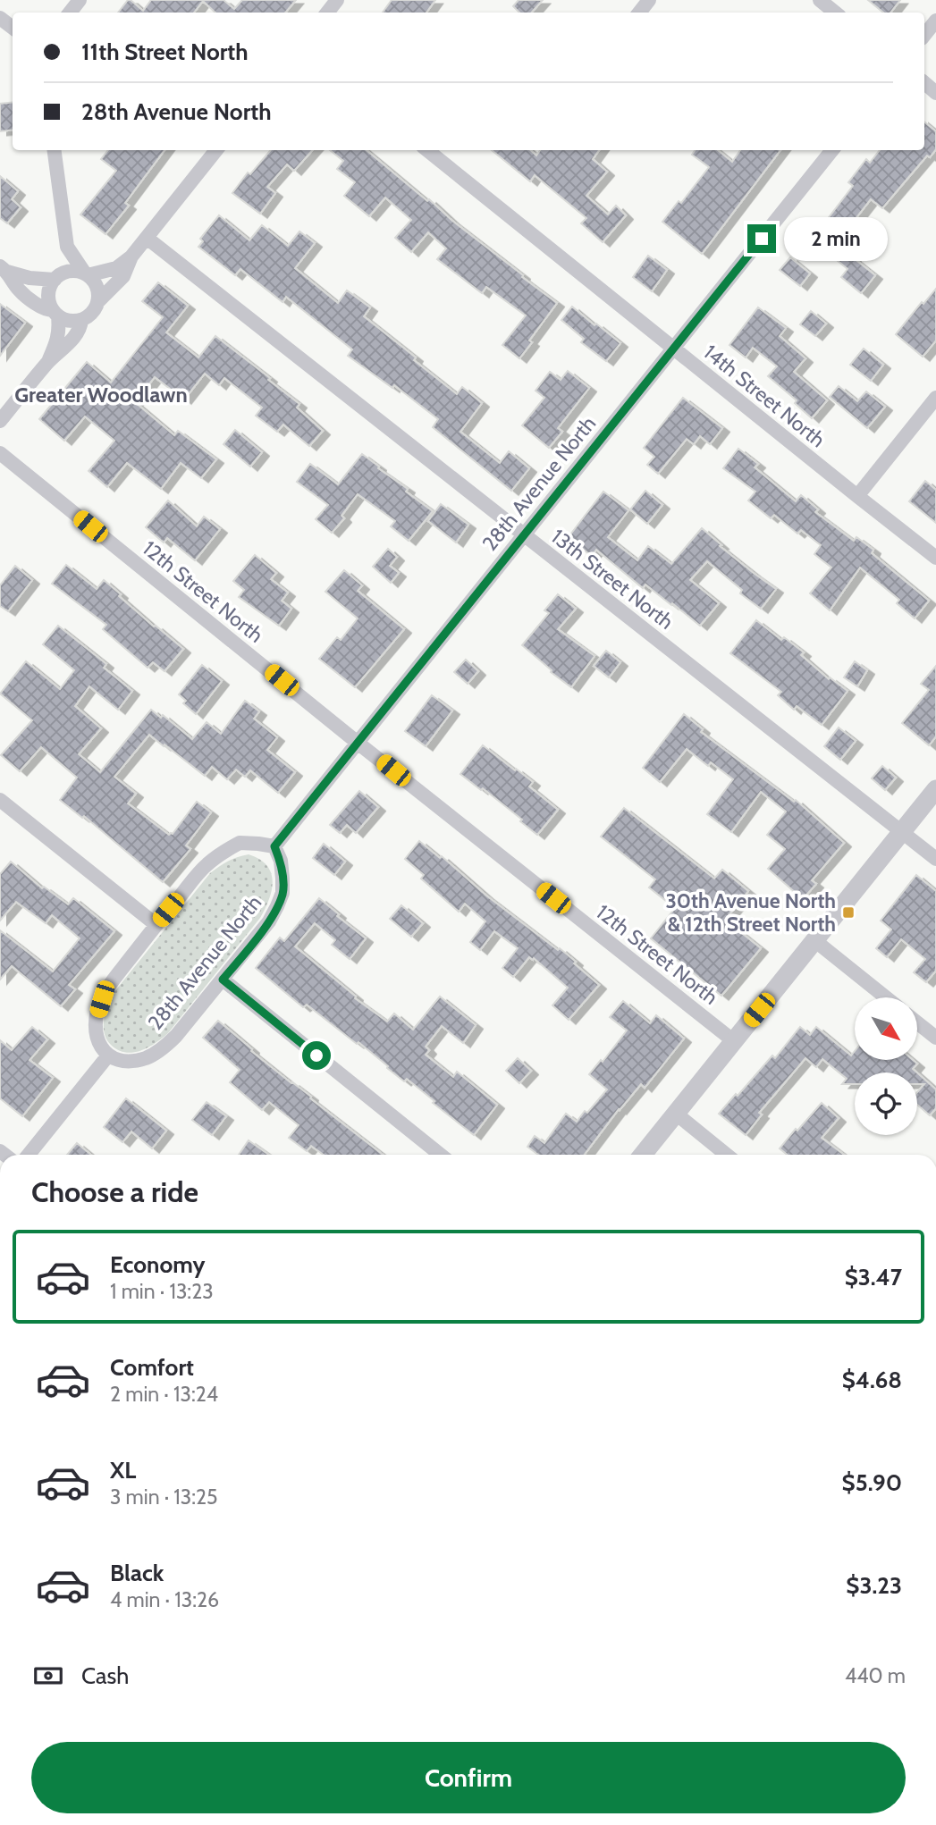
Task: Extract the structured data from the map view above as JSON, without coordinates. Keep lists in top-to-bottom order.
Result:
{
  "streets": {
    "street": [
      "14th Street North",
      "28th Avenue North",
      "13th Street North",
      "12th Street North"
    ]
  },
  "crossings": [
    ["14th Street North", "28th Avenue North"],
    ["28th Avenue North", "13th Street North"],
    ["28th Avenue North", "12th Street North"]
  ],
  "districts": ["Greater Woodlawn"],
  "places": {
    "transit": ["30th Avenue North & 12th Street North"]
  },
  "north": "bottom right",
  "page": {
    "banner": ["11th Street North", "28th Avenue North"],
    "bubble": "2 min",
    "heading": "Choose a ride",
    "list": [
      {
        "name": "Economy",
        "note": "1 min · 13:23",
        "value": "$3.47"
      },
      {
        "name": "Comfort",
        "note": "2 min · 13:24",
        "value": "$4.68"
      },
      {
        "name": "XL",
        "note": "3 min · 13:25",
        "value": "$5.90"
      },
      {
        "name": "Black",
        "note": "4 min · 13:26",
        "value": "$3.23"
      }
    ],
    "pay": ["Cash", "440 m"],
    "buttons": "Confirm"
  }
}
